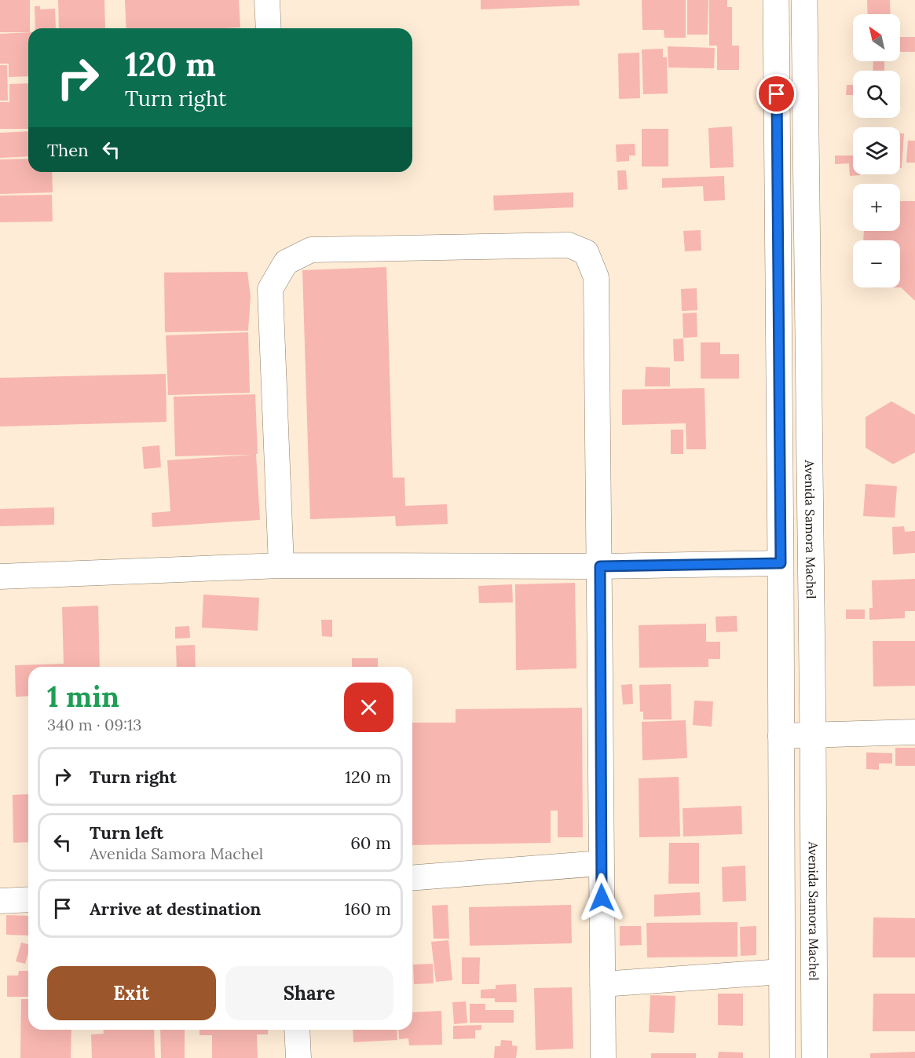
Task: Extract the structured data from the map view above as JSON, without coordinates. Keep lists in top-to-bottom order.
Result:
{
  "streets": {
    "highway": ["Avenida Samora Machel"]
  },
  "north": "top left",
  "page": {
    "map_buttons": ["+", "−"],
    "turn": ["120 m", "Turn right"],
    "then": "Then",
    "heading": ["1 min", "340 m · 09:13"],
    "list": [
      {
        "name": "Turn right",
        "value": "120 m"
      },
      {
        "name": "Turn left",
        "note": "Avenida Samora Machel",
        "value": "60 m"
      },
      {
        "name": "Arrive at destination",
        "value": "160 m"
      }
    ],
    "buttons": ["Exit", "Share"]
  }
}
